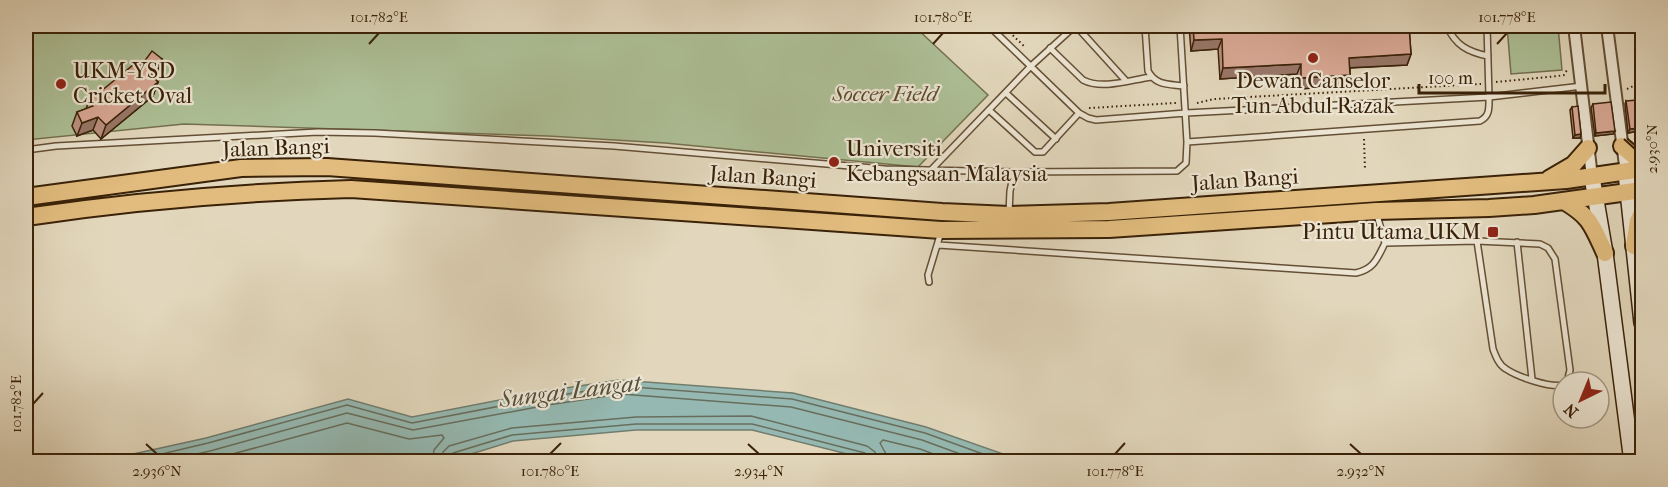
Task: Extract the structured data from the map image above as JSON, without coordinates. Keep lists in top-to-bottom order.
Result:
{
  "streets": {
    "main road": ["Jalan Bangi"]
  },
  "water": ["Sungai Langat"],
  "parks": ["Soccer Field"],
  "places": {
    "other": ["Dewan Canselor Tun Abdul Razak", "UKM-YSD Cricket Oval", "Universiti Kebangsaan Malaysia"],
    "transit": ["Pintu Utama UKM"]
  },
  "scale_bar": "100 m",
  "north": "bottom left",
  "coordinates": [
    "101.782°E",
    "101.780°E",
    "101.778°E",
    "2.930°N",
    "2.936°N",
    "2.934°N",
    "2.932°N"
  ]
}
